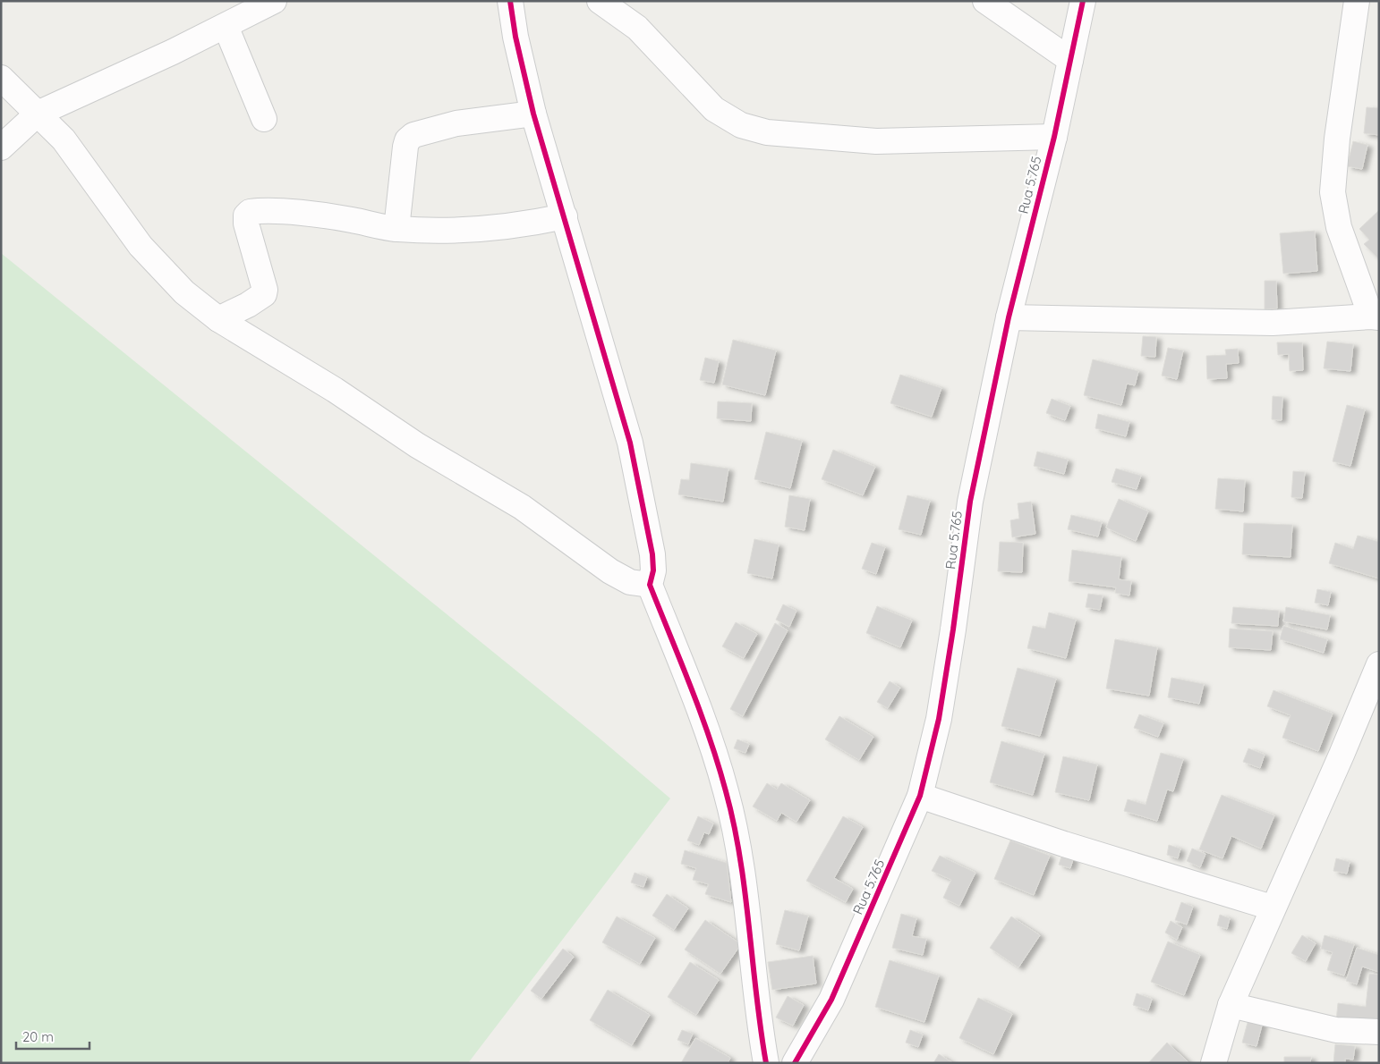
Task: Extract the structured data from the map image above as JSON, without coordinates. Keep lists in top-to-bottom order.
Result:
{
  "streets": {
    "street": ["Rua 5.765"]
  },
  "scale_bar": "20 m"
}
